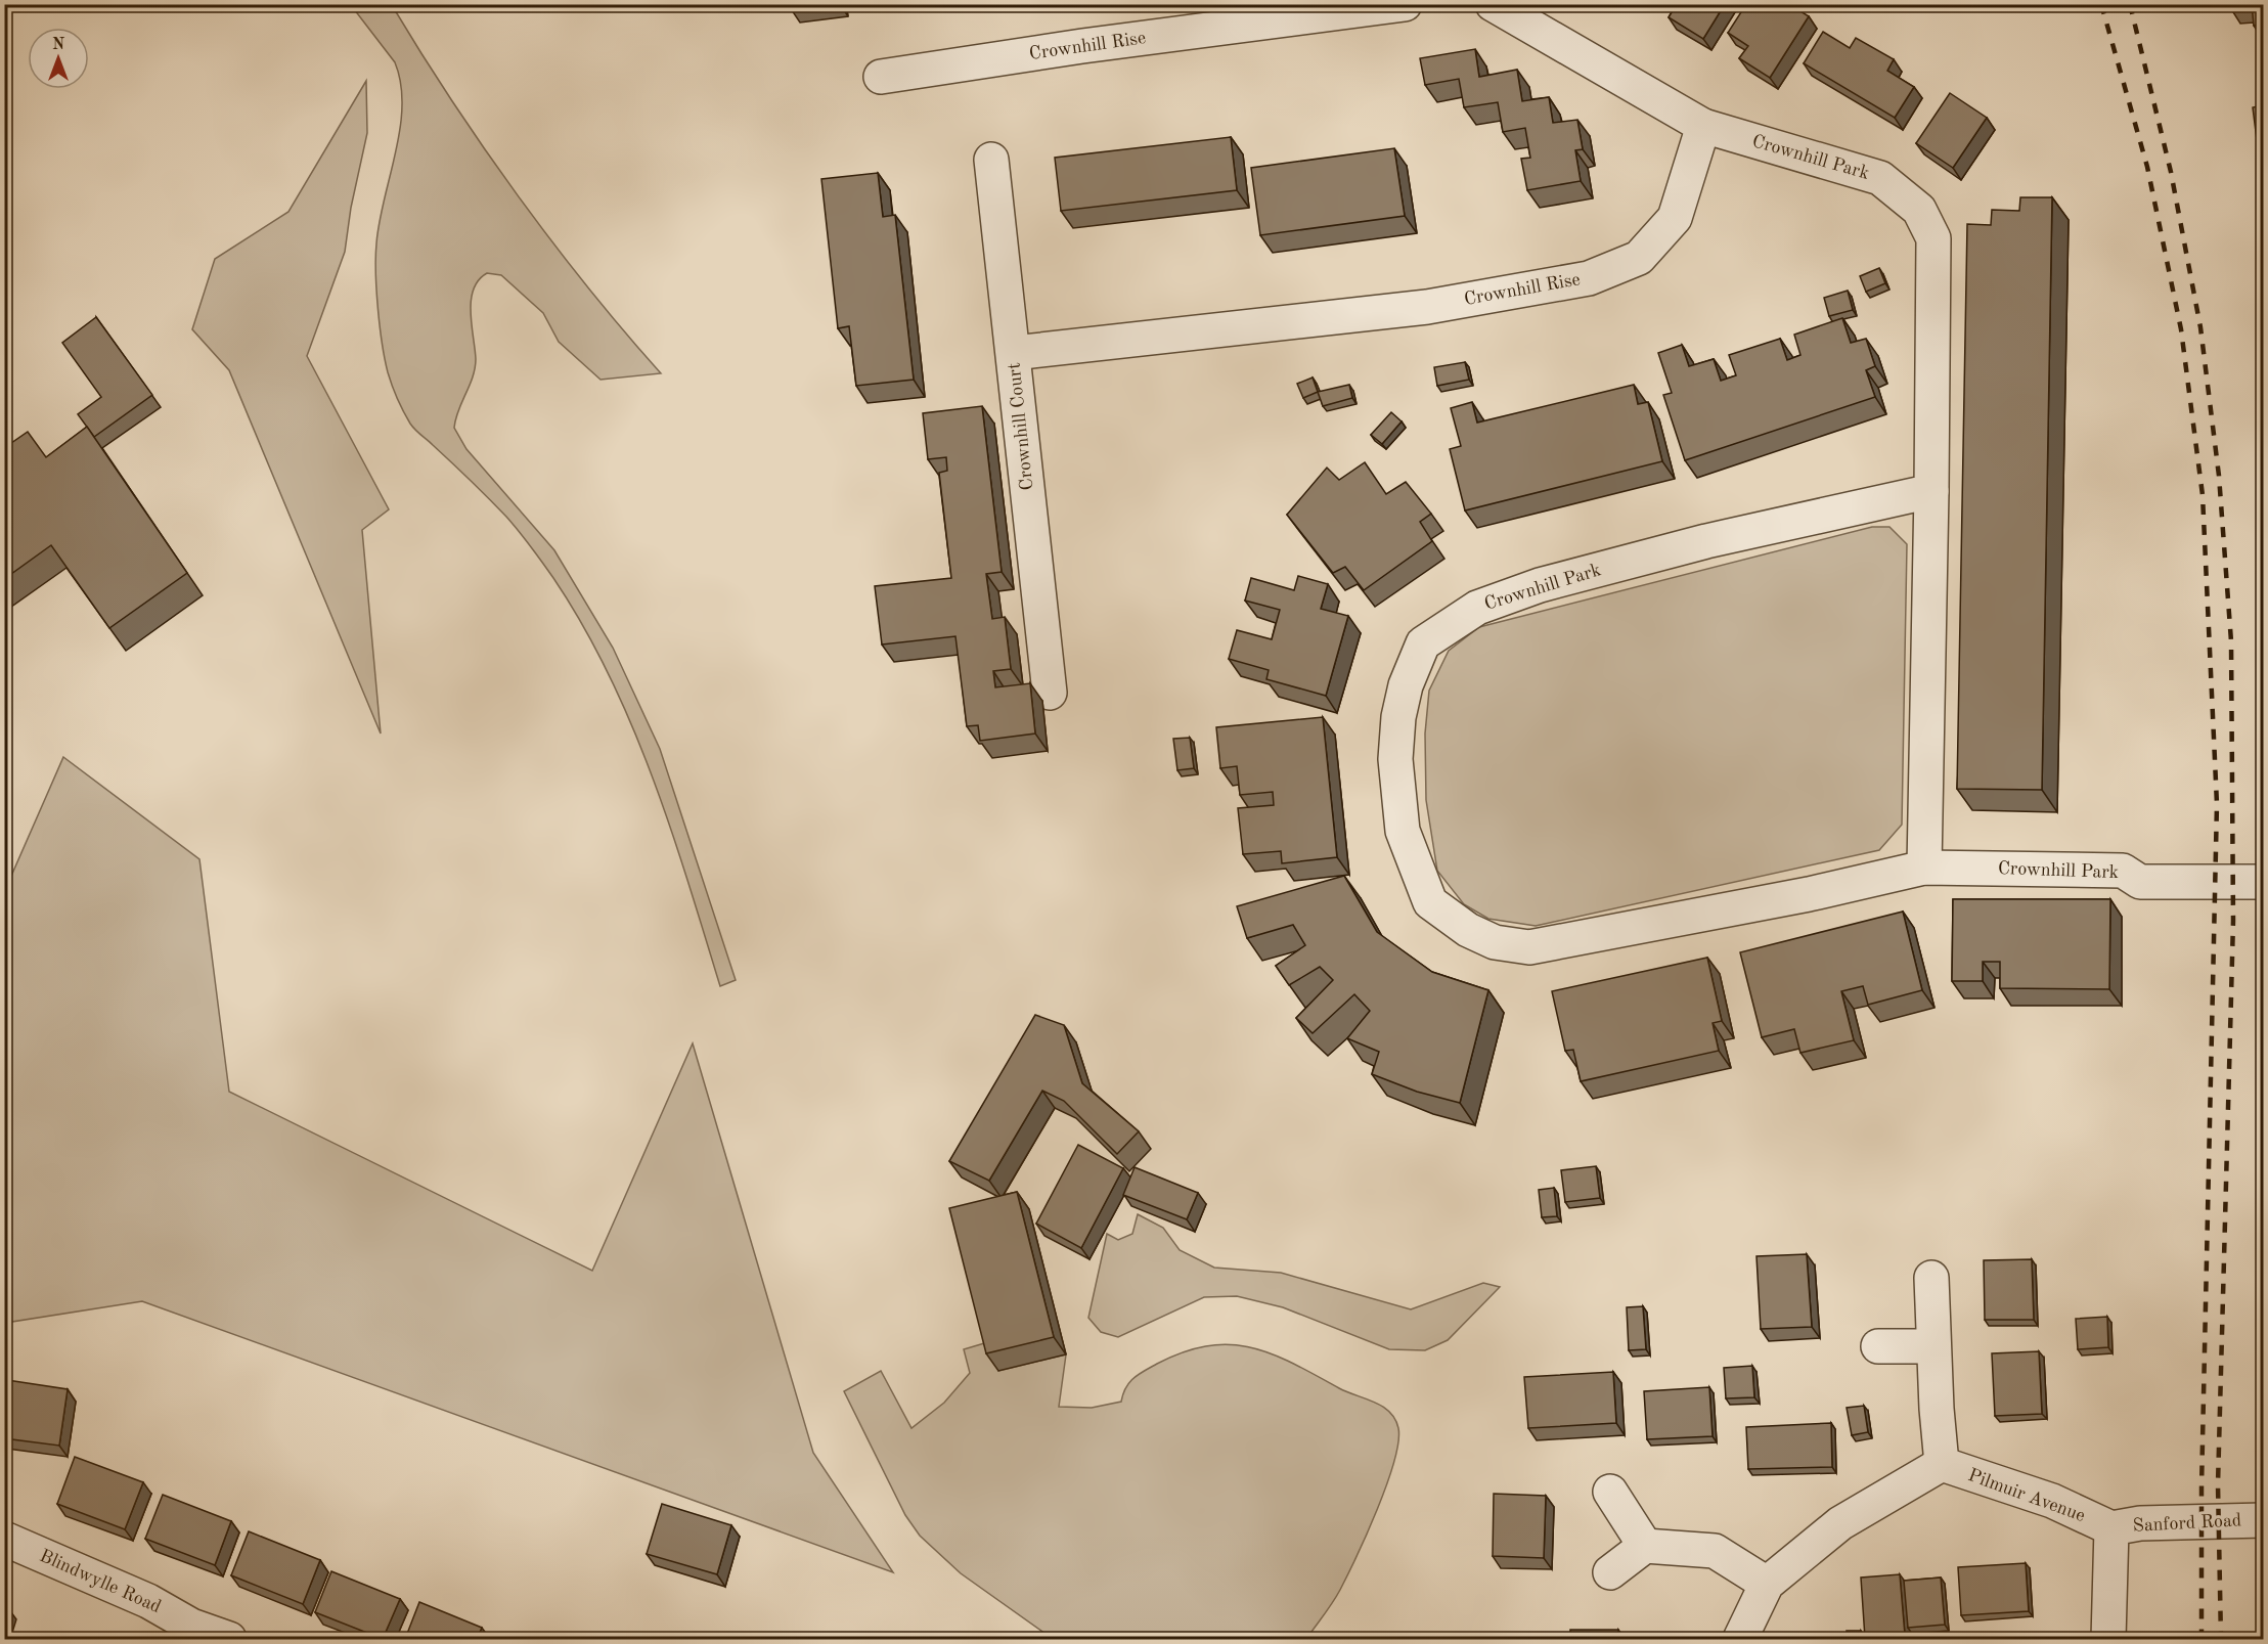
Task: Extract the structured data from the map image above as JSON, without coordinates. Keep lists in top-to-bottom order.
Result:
{
  "streets": {
    "street": [
      "Crownhill Rise",
      "Crownhill Park",
      "Crownhill Court",
      "Pilmuir Avenue",
      "Sanford Road",
      "Blindwylle Road"
    ]
  },
  "crossings": [
    ["Crownhill Rise", "Crownhill Park"],
    ["Crownhill Rise", "Crownhill Court"],
    ["Pilmuir Avenue", "Sanford Road"]
  ],
  "north": "top"
}
